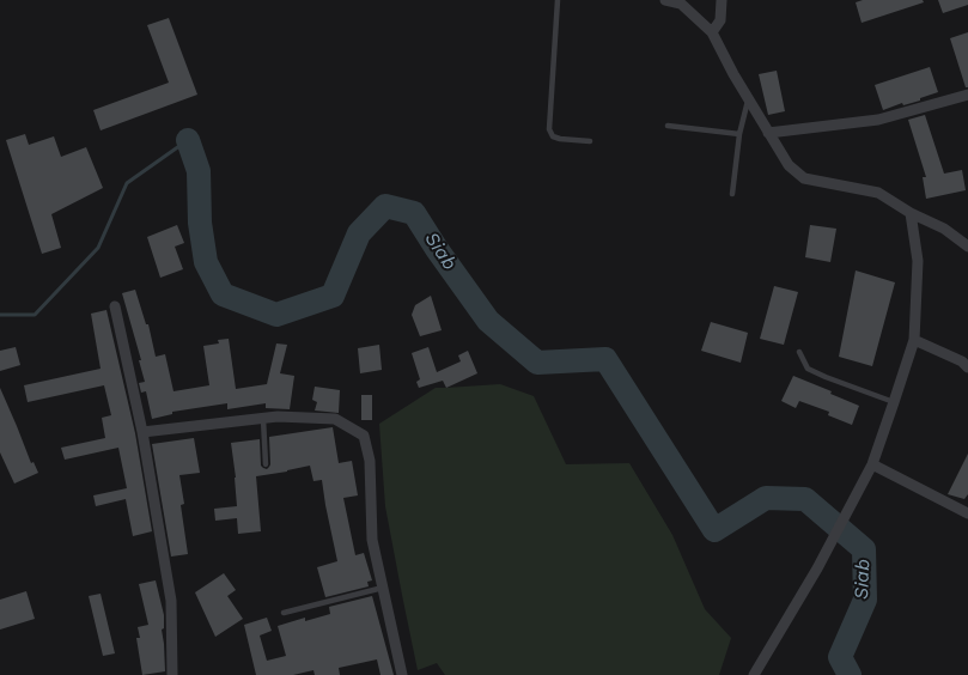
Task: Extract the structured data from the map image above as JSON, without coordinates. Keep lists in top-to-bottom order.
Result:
{
  "water": ["Siab"]
}
